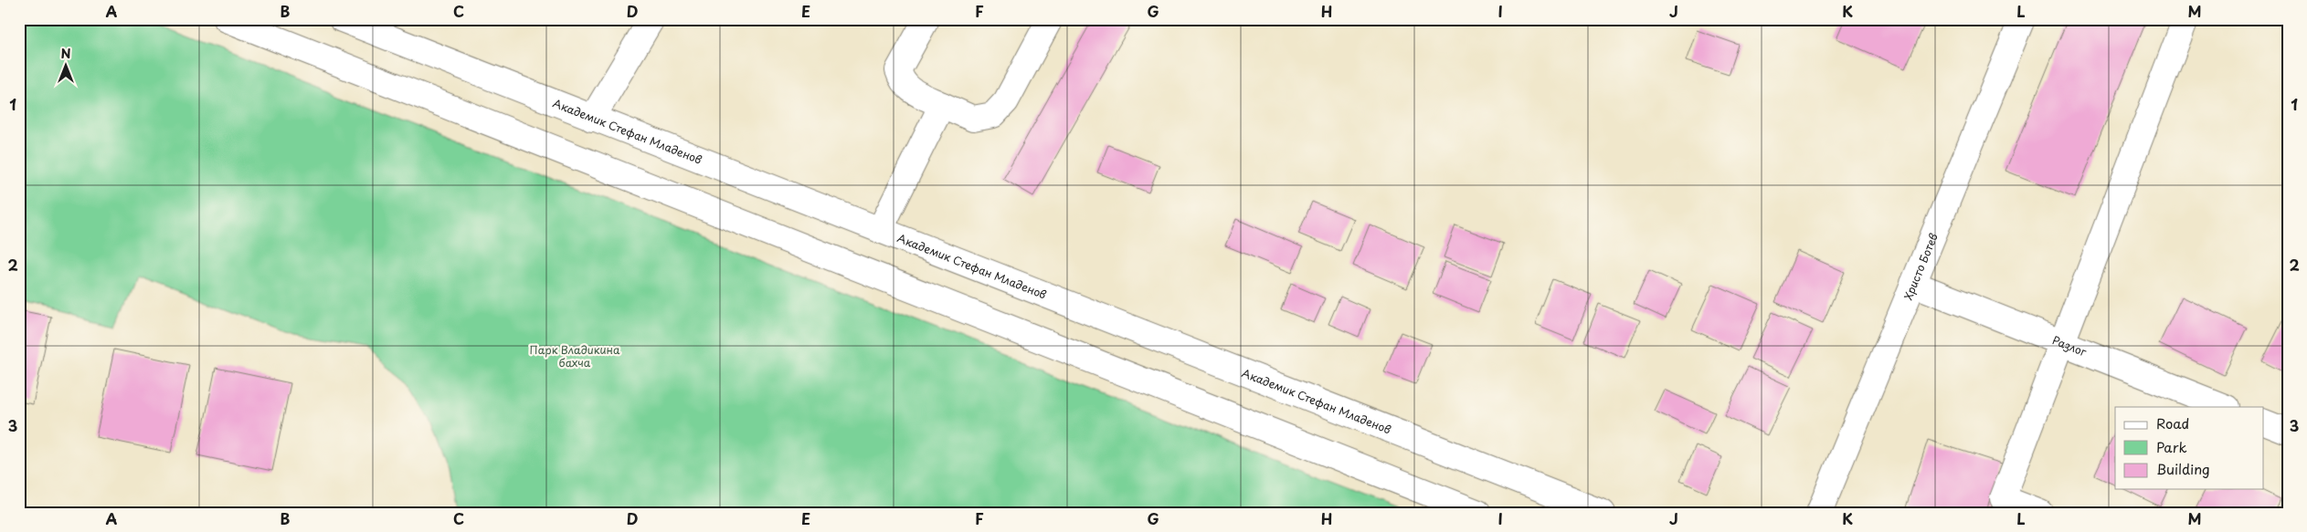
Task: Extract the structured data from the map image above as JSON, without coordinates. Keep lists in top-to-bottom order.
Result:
{
  "streets": {
    "street": ["Академик Стефан Младенов", "Христо Ботев", "Разлог"]
  },
  "crossings": [
    ["Христо Ботев", "Разлог"]
  ],
  "parks": ["Парк Владикина бахча"],
  "legend": ["Road", "Park", "Building"],
  "north": "top",
  "grid": {
    "columns": [
      "A",
      "B",
      "C",
      "D",
      "E",
      "F",
      "G",
      "H",
      "I",
      "J",
      "K",
      "L",
      "M"
    ],
    "rows": ["1", "2", "3"]
  }
}
